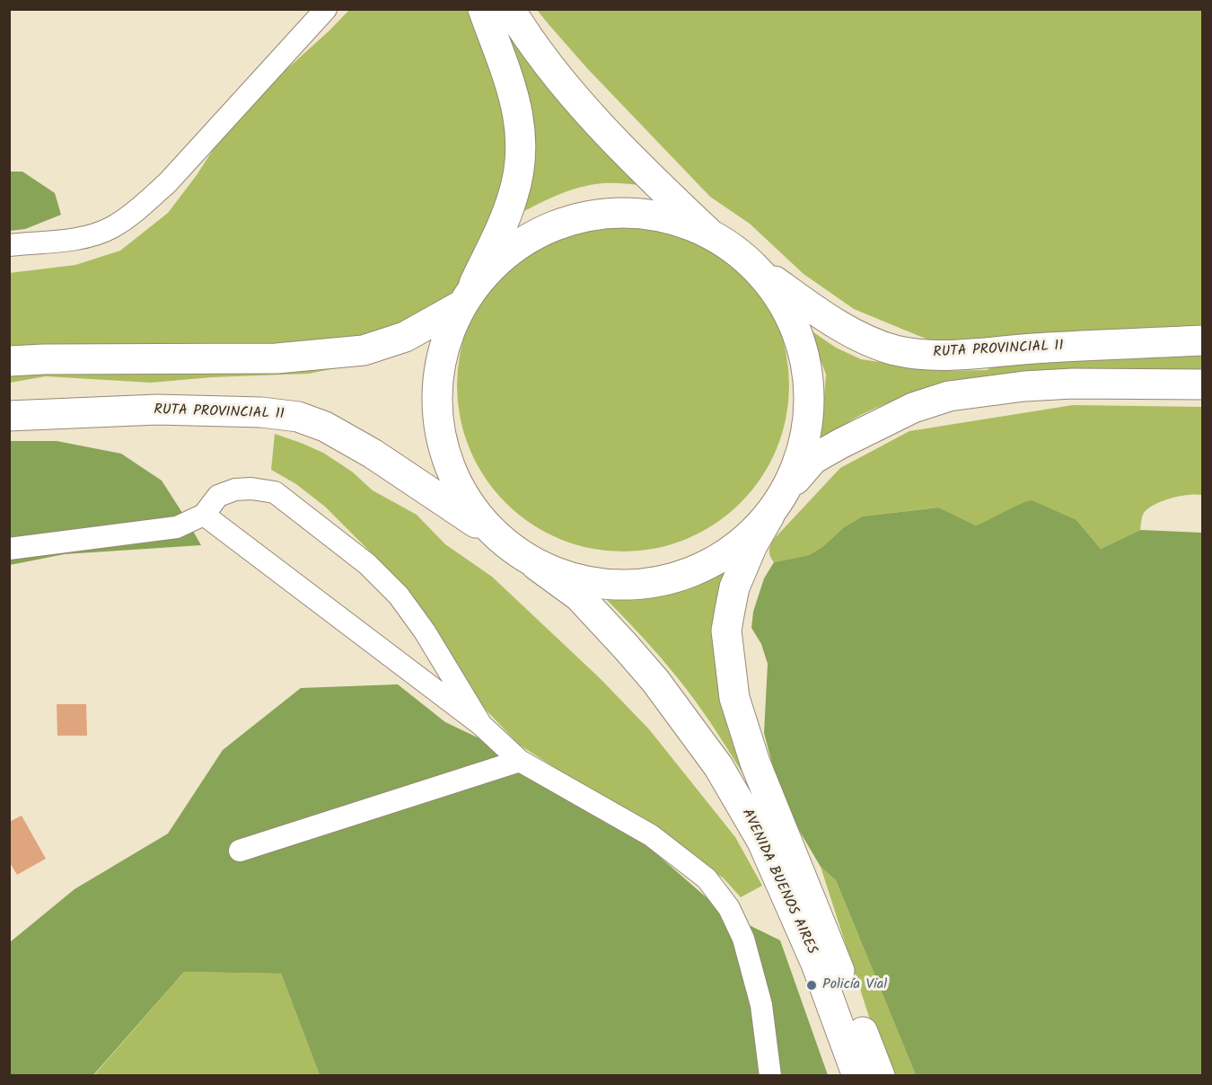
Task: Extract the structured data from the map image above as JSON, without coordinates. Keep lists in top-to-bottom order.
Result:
{
  "streets": {
    "main road": ["RUTA PROVINCIAL 11", "AVENIDA BUENOS AIRES"]
  },
  "crossings": [
    ["RUTA PROVINCIAL 11", "AVENIDA BUENOS AIRES"]
  ],
  "places": ["Policía Vial"]
}
